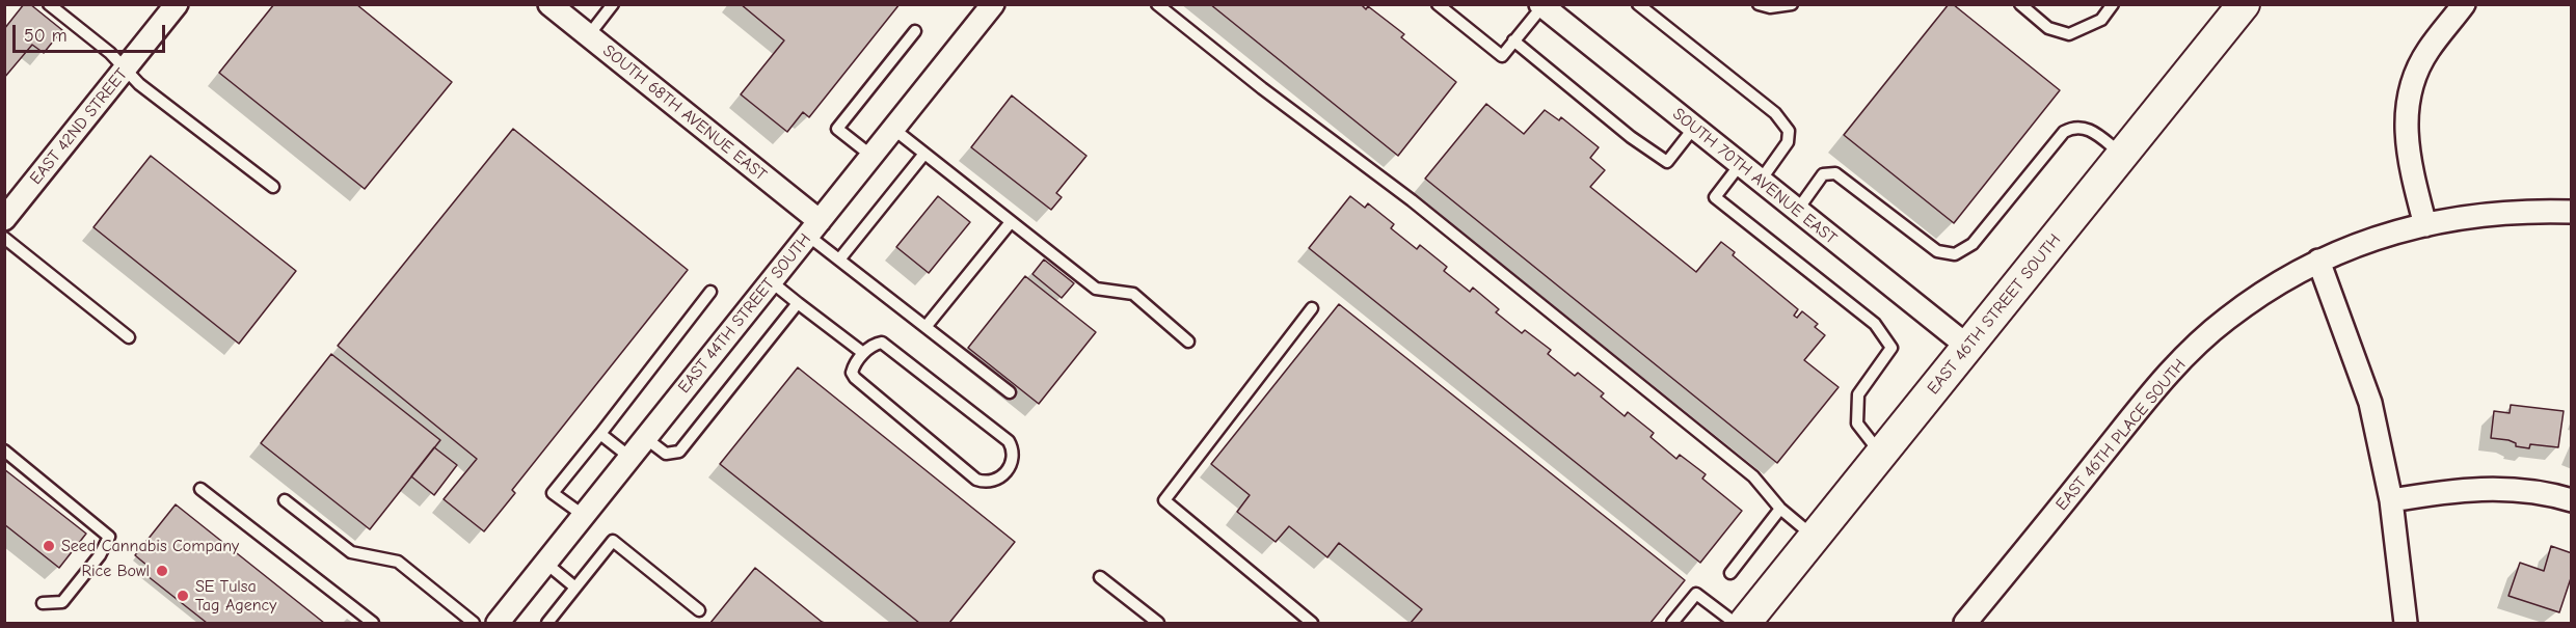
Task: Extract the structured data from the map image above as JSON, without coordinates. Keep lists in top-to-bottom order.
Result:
{
  "streets": {
    "street": [
      "SOUTH 68TH AVENUE EAST",
      "EAST 42ND STREET",
      "SOUTH 70TH AVENUE EAST",
      "EAST 44TH STREET SOUTH",
      "EAST 46TH STREET SOUTH",
      "EAST 46TH PLACE SOUTH"
    ]
  },
  "crossings": [
    ["SOUTH 68TH AVENUE EAST", "EAST 44TH STREET SOUTH"],
    ["SOUTH 70TH AVENUE EAST", "EAST 46TH STREET SOUTH"]
  ],
  "places": ["Seed Cannabis Company", "Rice Bowl", "SE Tulsa Tag Agency"],
  "scale_bar": "50 m"
}
